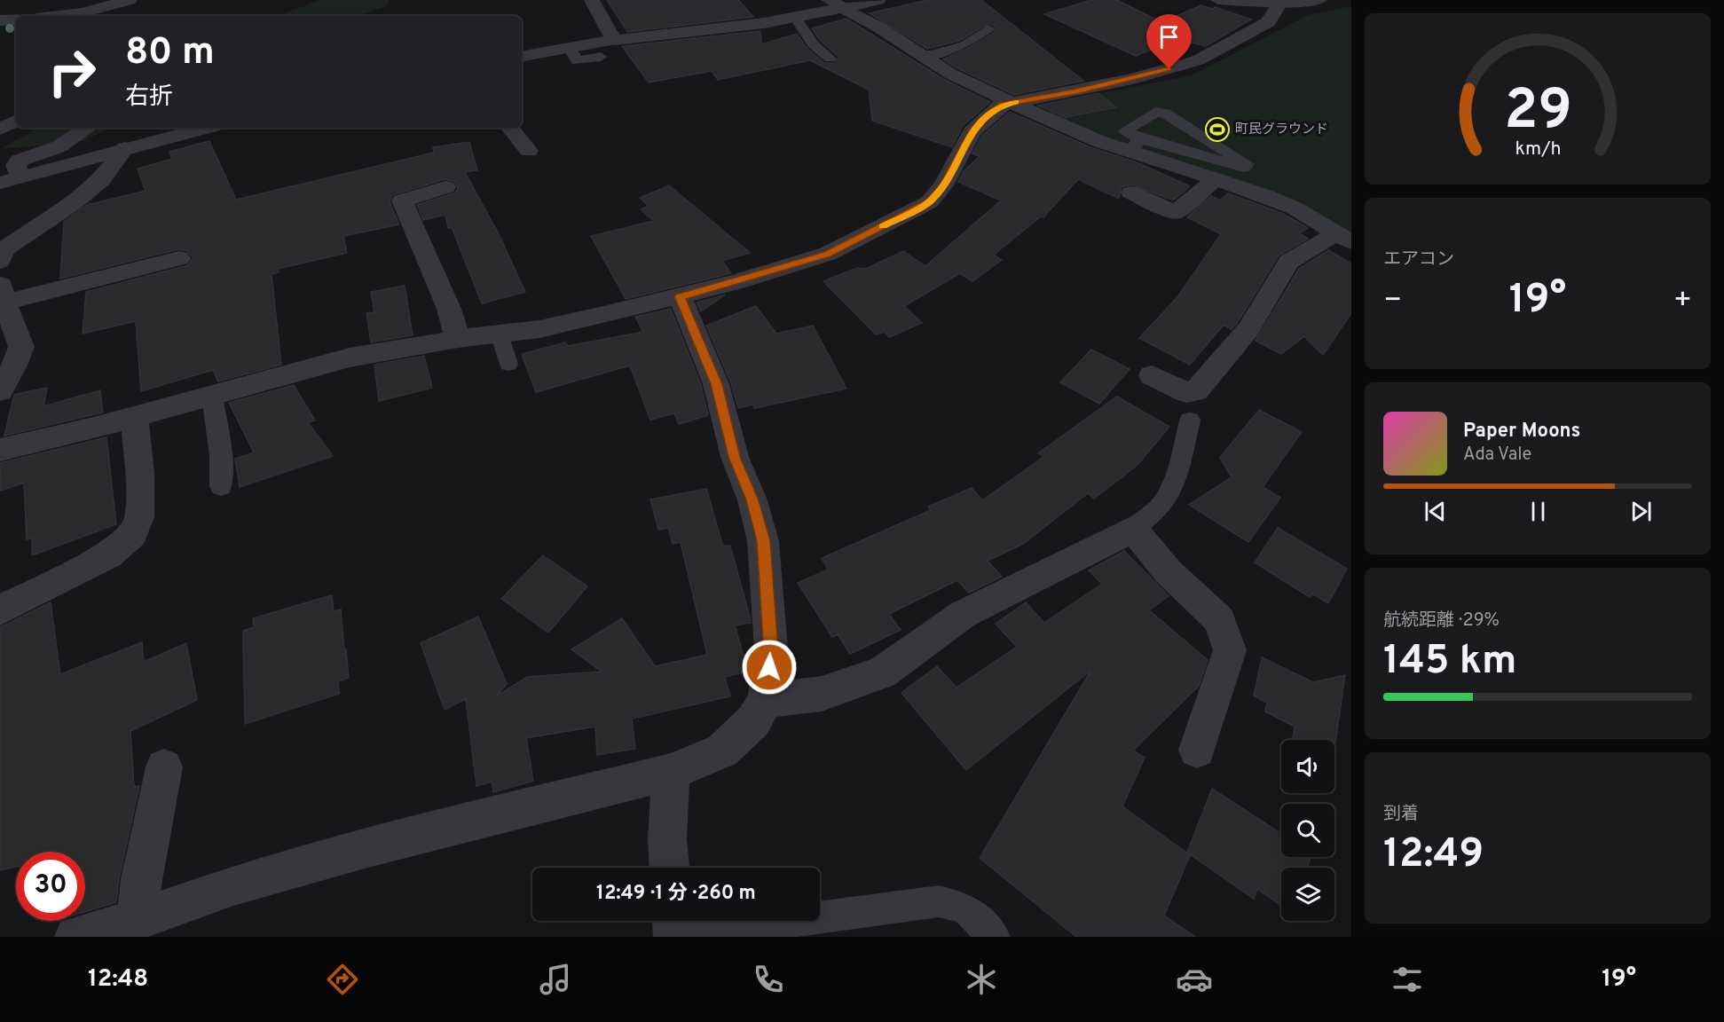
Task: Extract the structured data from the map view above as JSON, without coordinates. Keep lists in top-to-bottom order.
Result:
{
  "places": {
    "sports": ["町民グラウンド"]
  },
  "page": {
    "turn": ["80 m", "右折"],
    "tile": [
      "エアコン",
      ["航続距離 · 29%", "145 km"],
      ["到着", "12:49"]
    ],
    "heat": ["−", "19°", "+"],
    "song": ["Paper Moons", "Ada Vale"],
    "limit": "30",
    "trip": "12:49 · 1 分 · 260 m",
    "tabs": ["12:48", "19°"],
    "gauge": ["29", "km/h"]
  }
}
